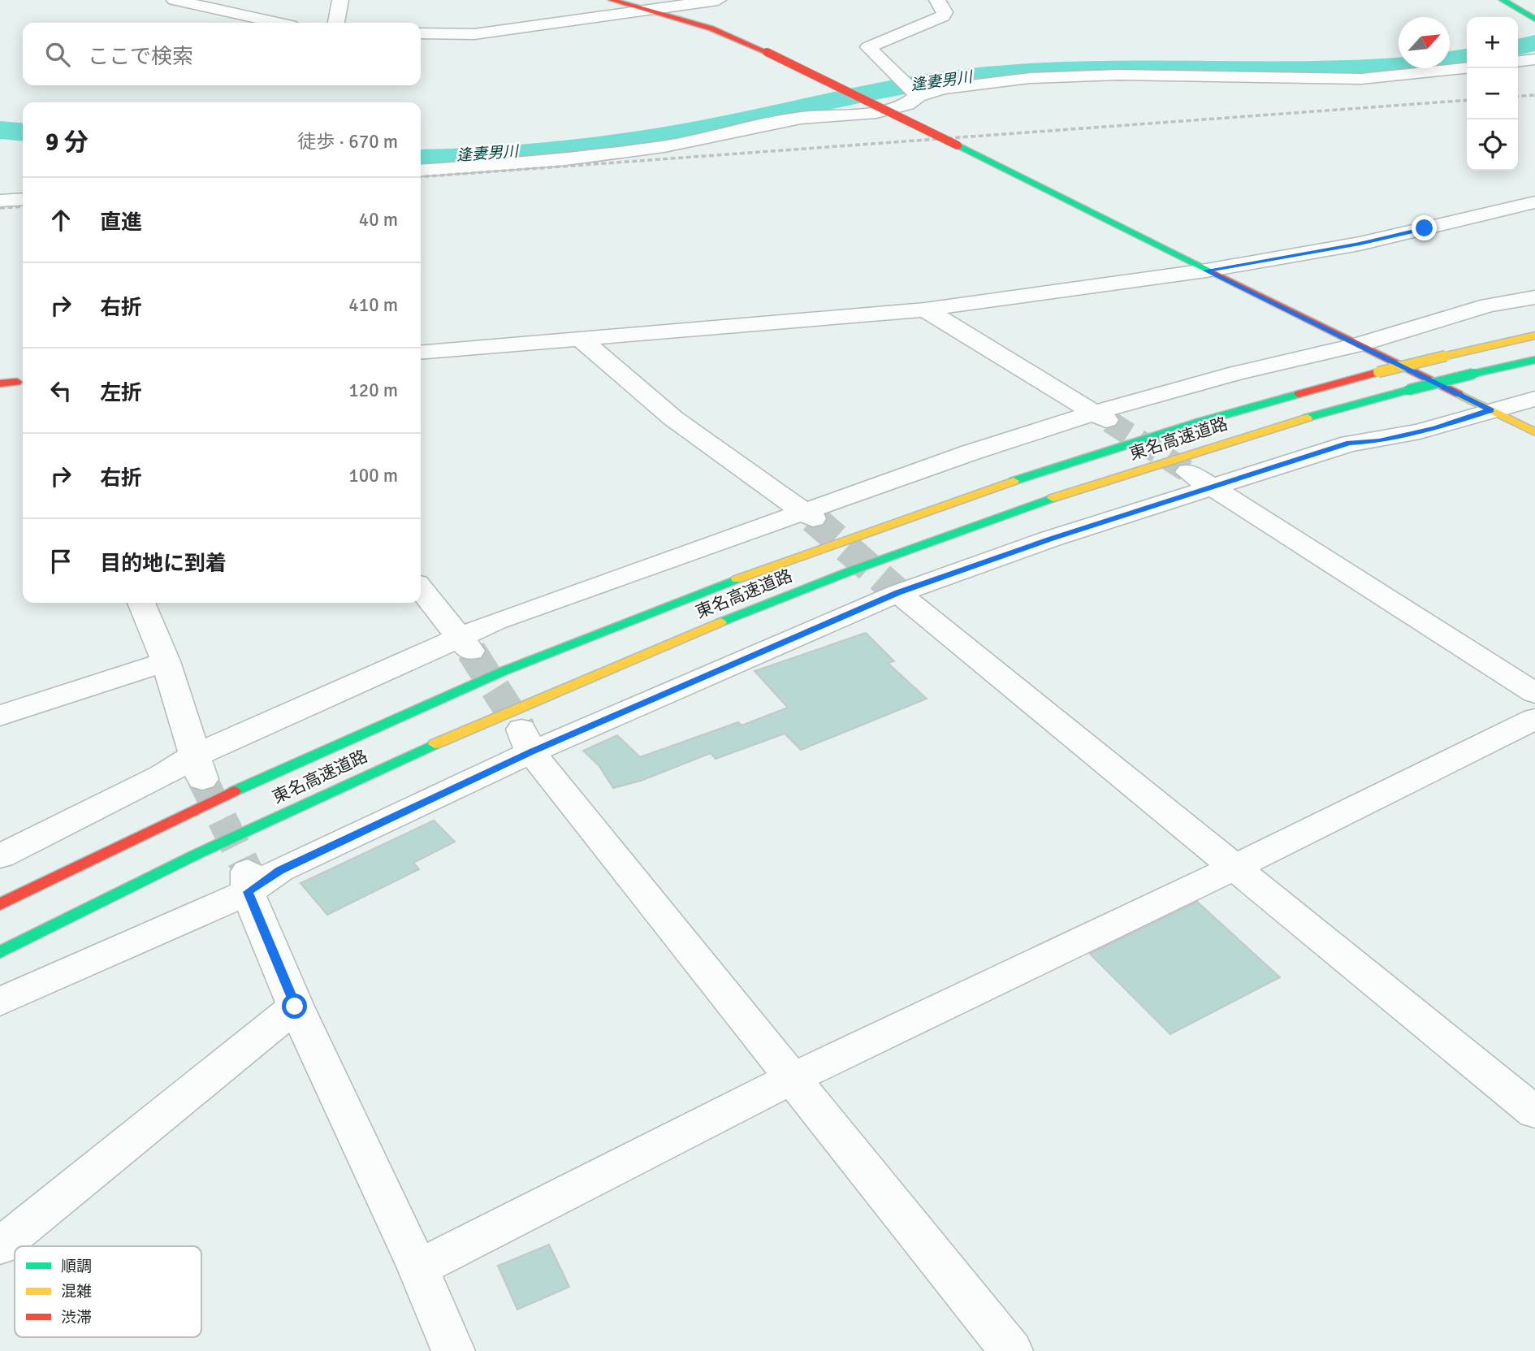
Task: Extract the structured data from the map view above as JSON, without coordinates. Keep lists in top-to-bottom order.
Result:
{
  "streets": {
    "main road": ["東名高速道路"]
  },
  "water": ["逢妻男川"],
  "legend": ["順調", "混雑", "渋滞"],
  "north": "top right",
  "page": {
    "map_buttons": ["+", "−"],
    "search": "ここで検索",
    "heading": ["9 分", "徒歩 · 670 m"],
    "list": [
      ["直進", "40 m"],
      ["右折", "410 m"],
      ["左折", "120 m"],
      ["右折", "100 m"],
      "目的地に到着"
    ]
  }
}
